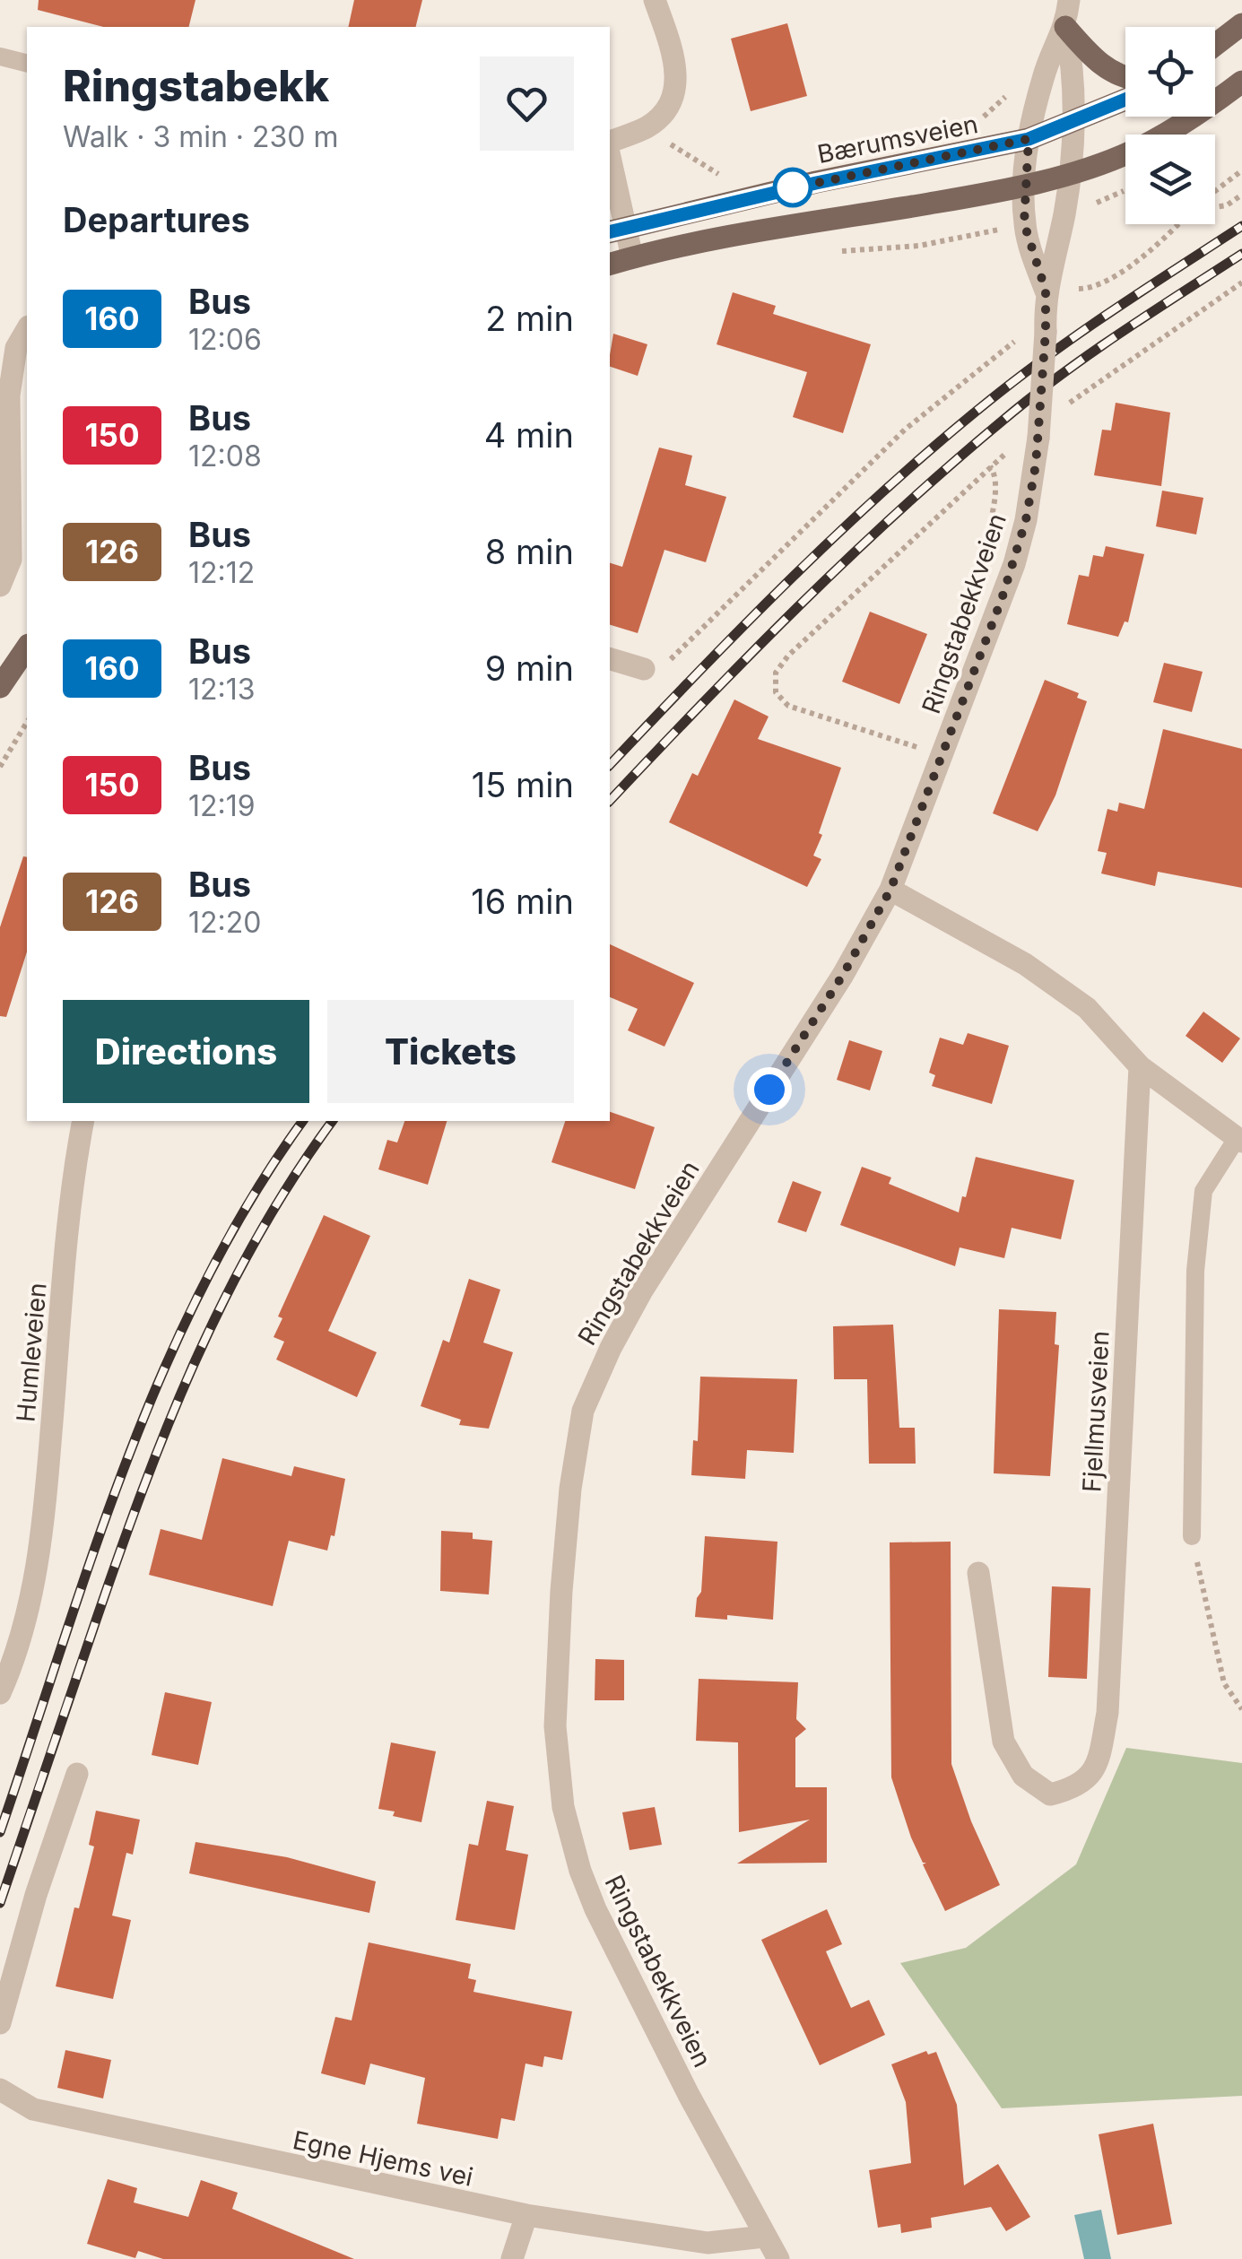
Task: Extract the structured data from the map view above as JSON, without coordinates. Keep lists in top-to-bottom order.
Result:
{
  "streets": {
    "main road": ["Bærumsveien"],
    "street": [
      "Ringstabekkveien",
      "Humleveien",
      "Fjellmusveien",
      "Egne Hjems vei"
    ]
  },
  "crossings": [
    ["Bærumsveien", "Ringstabekkveien"],
    ["Ringstabekkveien", "Egne Hjems vei"]
  ],
  "lines": ["bus line 160"],
  "page": {
    "heading": [
      ["Ringstabekk", "Walk · 3 min · 230 m"],
      "Departures"
    ],
    "list": [
      {
        "mark": "160",
        "name": "Bus",
        "note": "12:06",
        "value": "2 min"
      },
      {
        "mark": "150",
        "name": "Bus",
        "note": "12:08",
        "value": "4 min"
      },
      {
        "mark": "126",
        "name": "Bus",
        "note": "12:12",
        "value": "8 min"
      },
      {
        "mark": "160",
        "name": "Bus",
        "note": "12:13",
        "value": "9 min"
      },
      {
        "mark": "150",
        "name": "Bus",
        "note": "12:19",
        "value": "15 min"
      },
      {
        "mark": "126",
        "name": "Bus",
        "note": "12:20",
        "value": "16 min"
      }
    ],
    "buttons": ["Directions", "Tickets"]
  }
}
